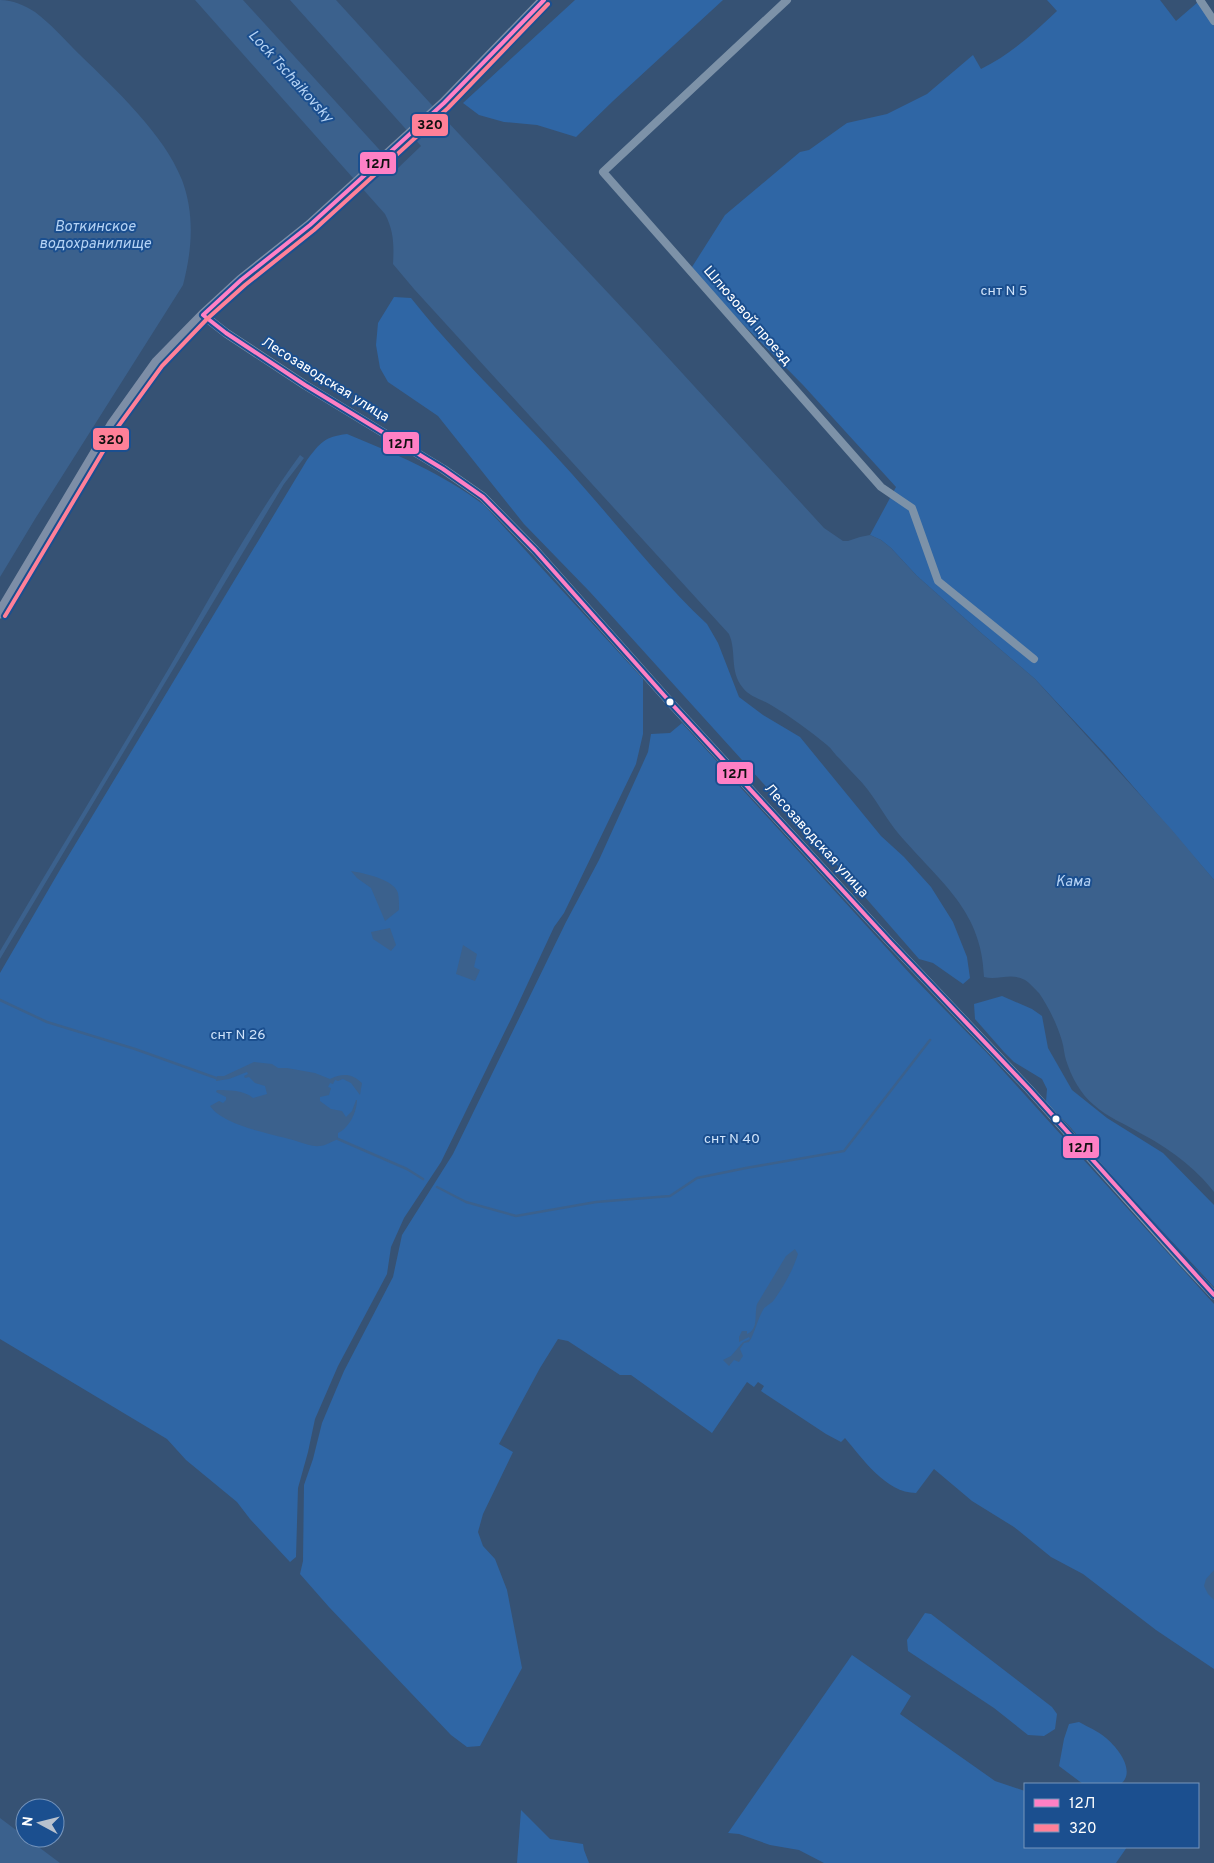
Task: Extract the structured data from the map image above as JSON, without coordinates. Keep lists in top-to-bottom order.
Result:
{
  "streets": {
    "street": ["Шлюзовой проезд", "Лесозаводская улица"]
  },
  "water": ["Lock Tschaikovsky", "Воткинское водохранилище", "Кама"],
  "parks": ["снт N 5", "снт N 26", "снт N 40"],
  "lines": ["transit line 12Л", "transit line 320"],
  "legend": ["12Л", "320"],
  "north": "left"
}
